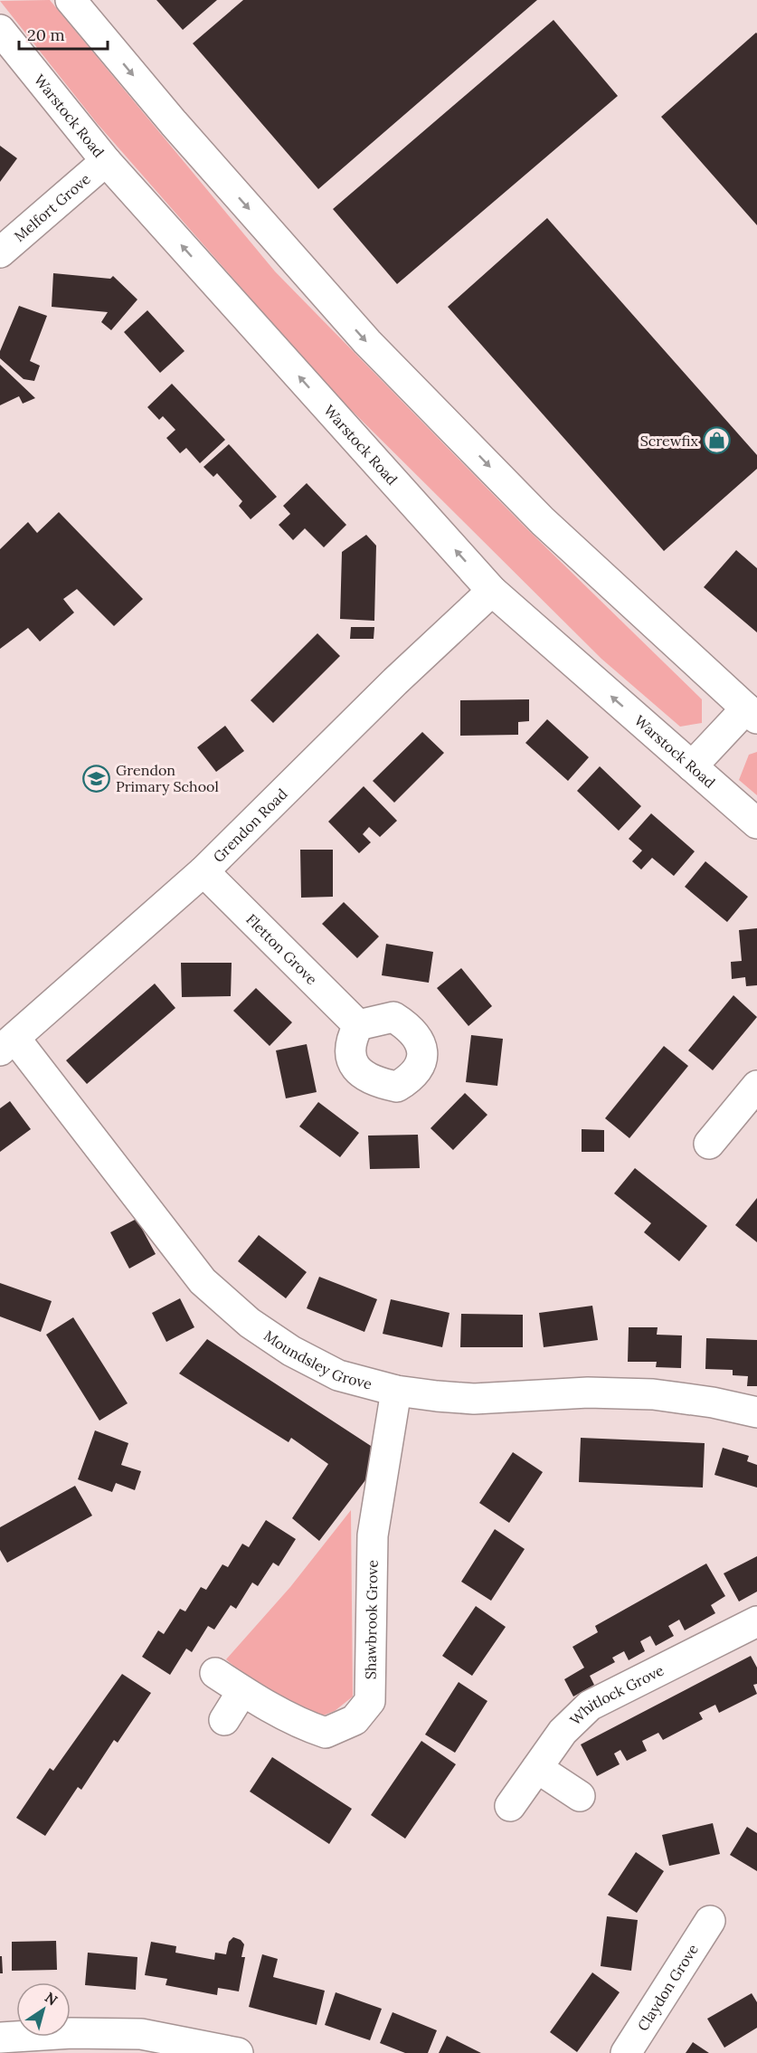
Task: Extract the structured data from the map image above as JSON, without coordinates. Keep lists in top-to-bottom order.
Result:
{
  "streets": {
    "street": [
      "Warstock Road",
      "Melfort Grove",
      "Grendon Road",
      "Fletton Grove",
      "Moundsley Grove",
      "Shawbrook Grove",
      "Whitlock Grove",
      "Claydon Grove"
    ]
  },
  "crossings": [
    ["Warstock Road", "Melfort Grove"],
    ["Warstock Road", "Grendon Road"],
    ["Grendon Road", "Fletton Grove"],
    ["Grendon Road", "Moundsley Grove"],
    ["Moundsley Grove", "Shawbrook Grove"]
  ],
  "places": {
    "shop": ["Screwfix"],
    "school or university": ["Grendon Primary School"]
  },
  "scale_bar": "20 m",
  "north": "top right"
}
